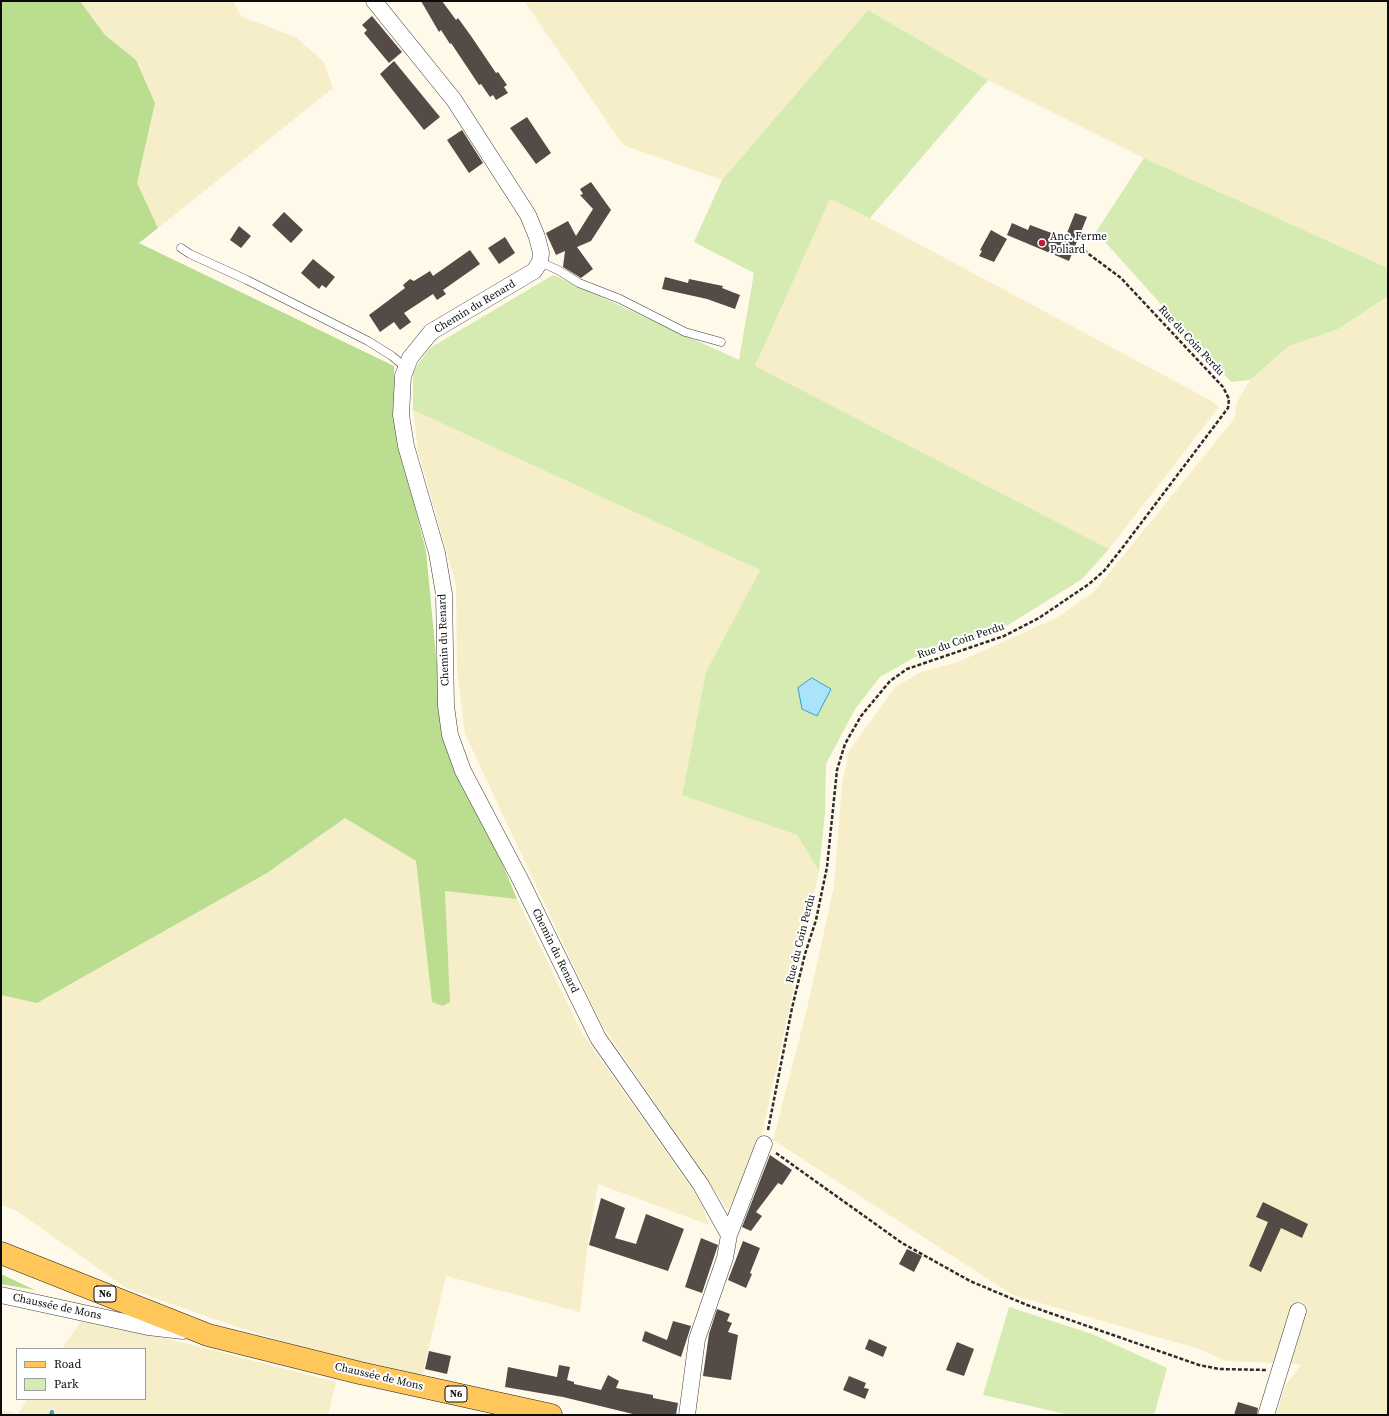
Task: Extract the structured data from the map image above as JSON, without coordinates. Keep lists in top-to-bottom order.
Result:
{
  "streets": {
    "main road": ["N6", "Chaussée de Mons"],
    "street": ["Chemin du Renard"],
    "path": ["Rue du Coin Perdu"]
  },
  "places": ["Anc. Ferme Poliard"],
  "legend": ["Road", "Park"]
}
